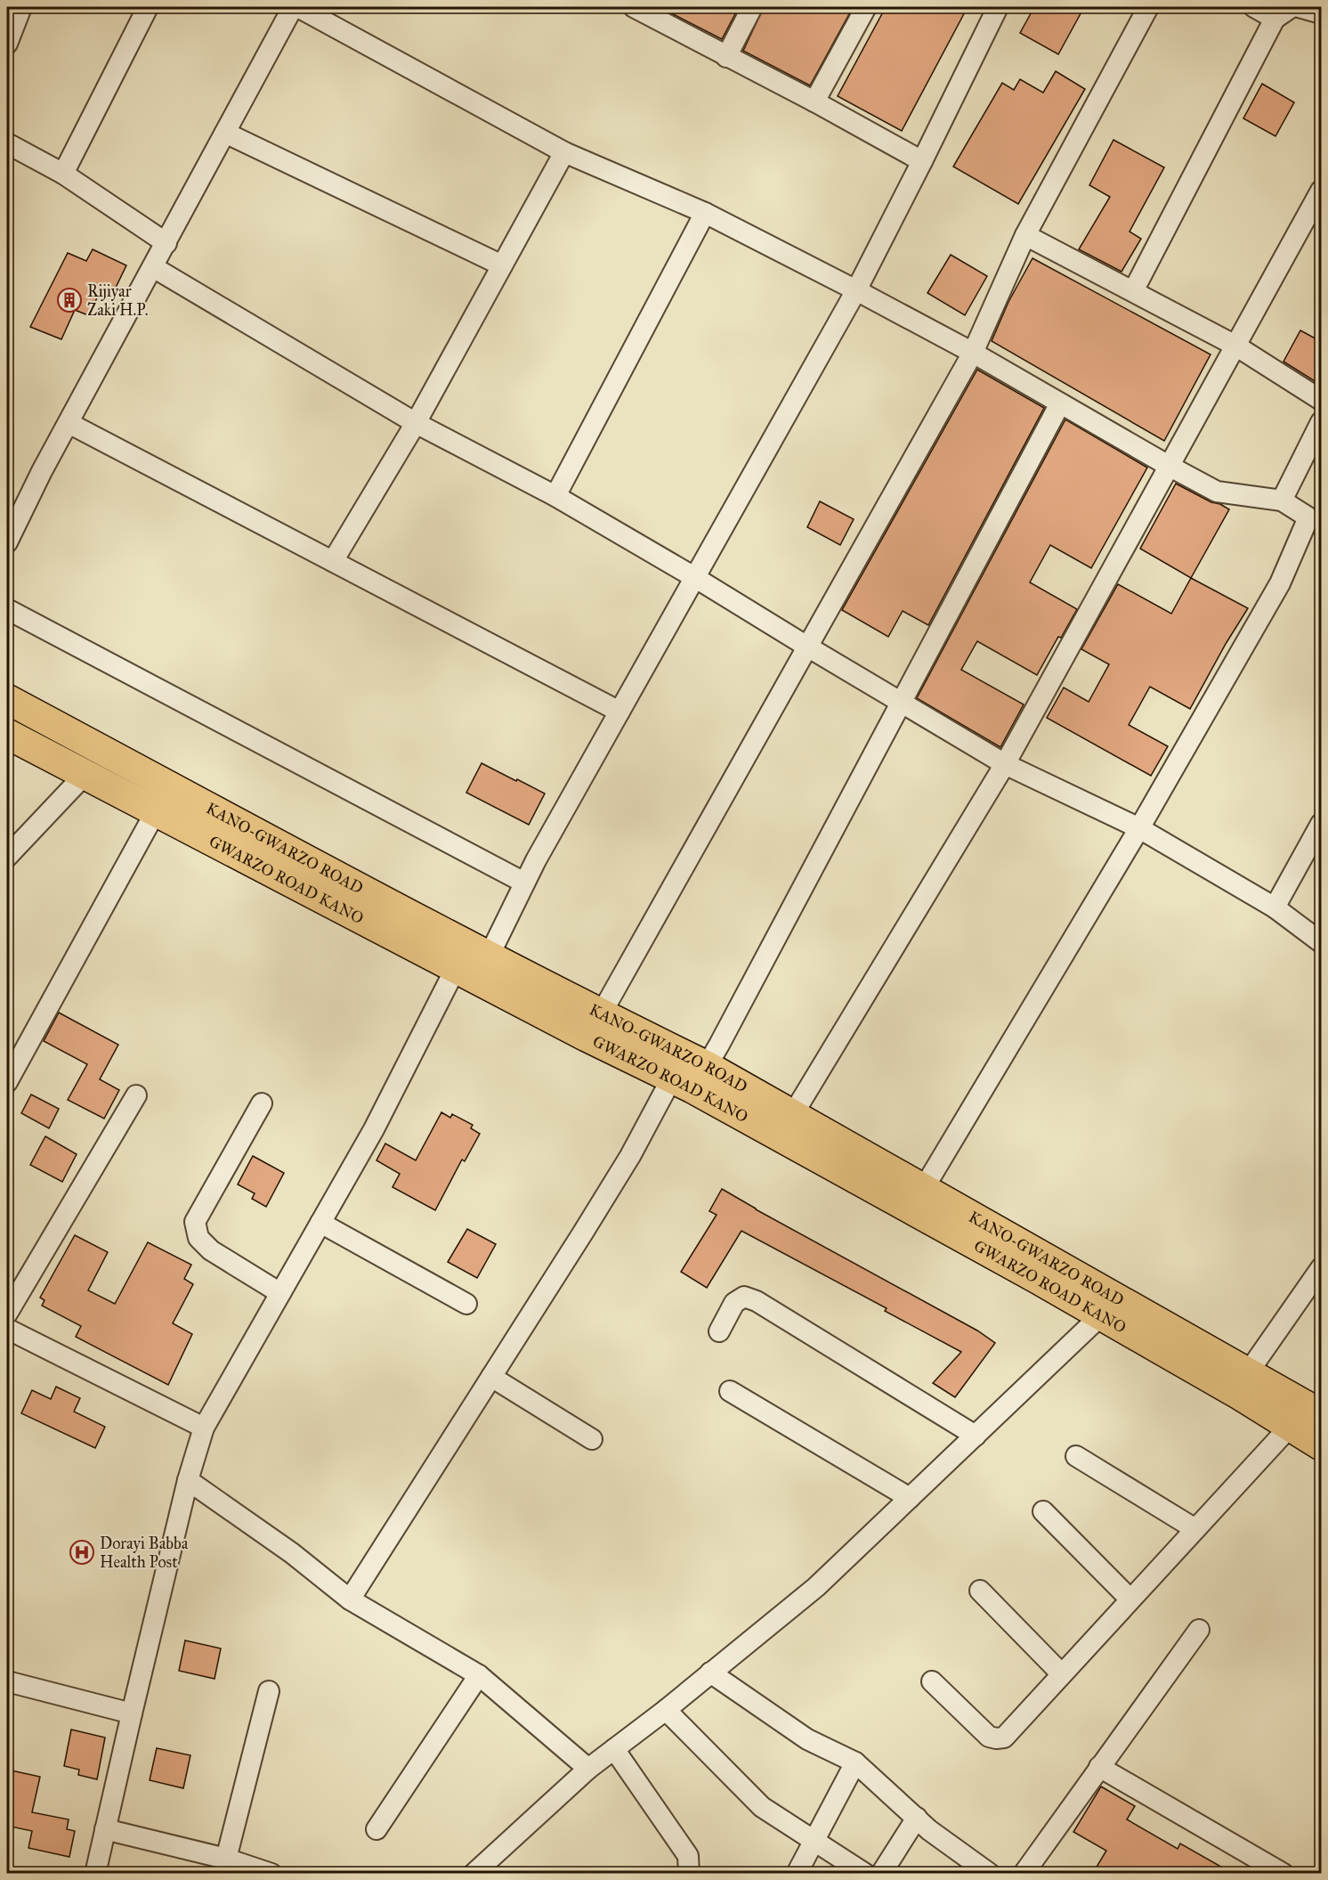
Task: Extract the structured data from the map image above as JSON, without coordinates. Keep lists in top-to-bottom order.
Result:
{
  "streets": {
    "main road": ["KANO-GWARZO ROAD", "GWARZO ROAD KANO"]
  },
  "crossings": [
    ["KANO-GWARZO ROAD", "GWARZO ROAD KANO"]
  ],
  "places": {
    "building": ["Rijiyar Zaki H.P."],
    "hospital": ["Dorayi Babba Health Post"]
  }
}
